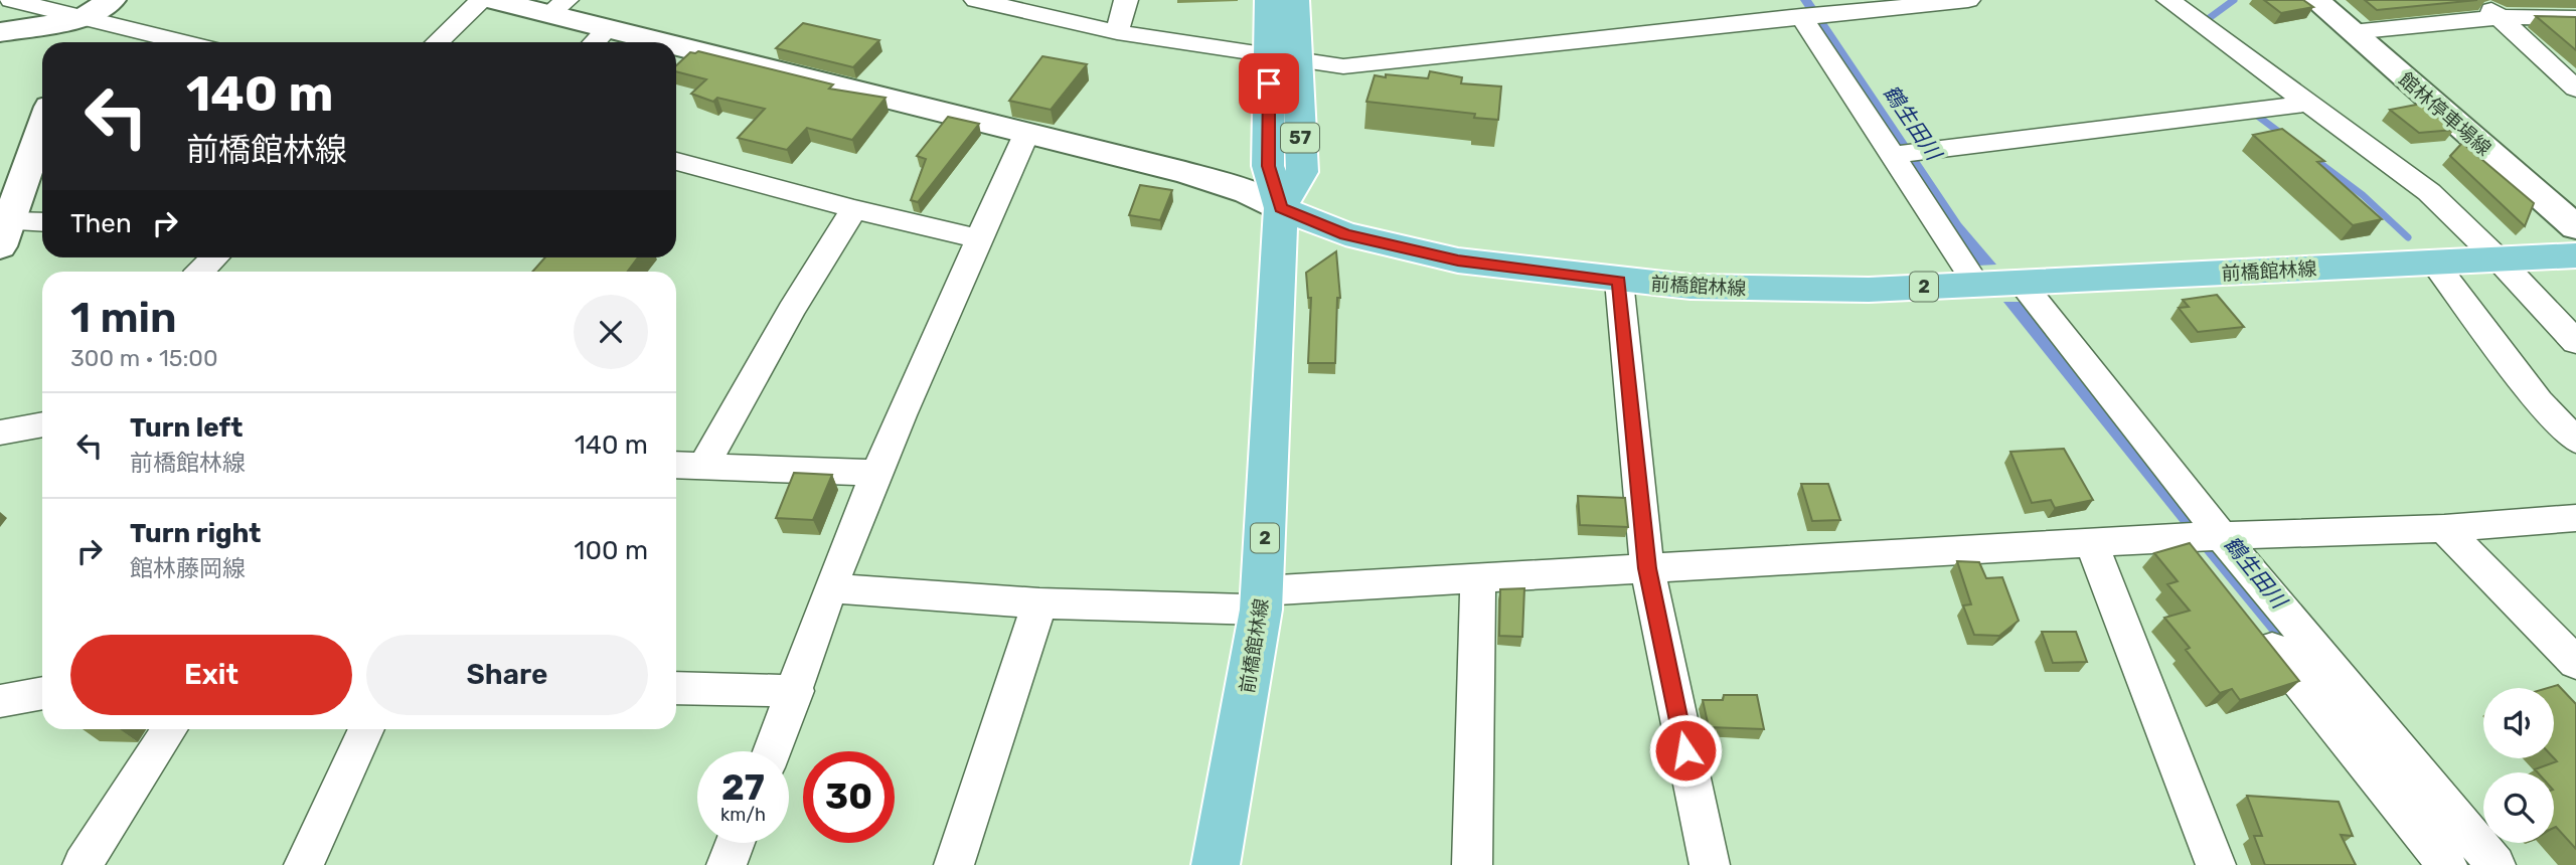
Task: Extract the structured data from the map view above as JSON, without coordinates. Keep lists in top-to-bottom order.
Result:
{
  "streets": {
    "main road": ["57", "前橋館林線", "2"],
    "street": ["館林停車場線"]
  },
  "crossings": [
    ["57", "前橋館林線"]
  ],
  "water": ["鶴生田川"],
  "page": {
    "turn": ["140 m", "前橋館林線"],
    "then": "Then",
    "heading": ["1 min", "300 m · 15:00"],
    "list": [
      {
        "name": "Turn left",
        "note": "前橋館林線",
        "value": "140 m"
      },
      {
        "name": "Turn right",
        "note": "館林藤岡線",
        "value": "100 m"
      }
    ],
    "buttons": ["Exit", "Share"],
    "speed": "27 km/h",
    "limit": "30"
  }
}
